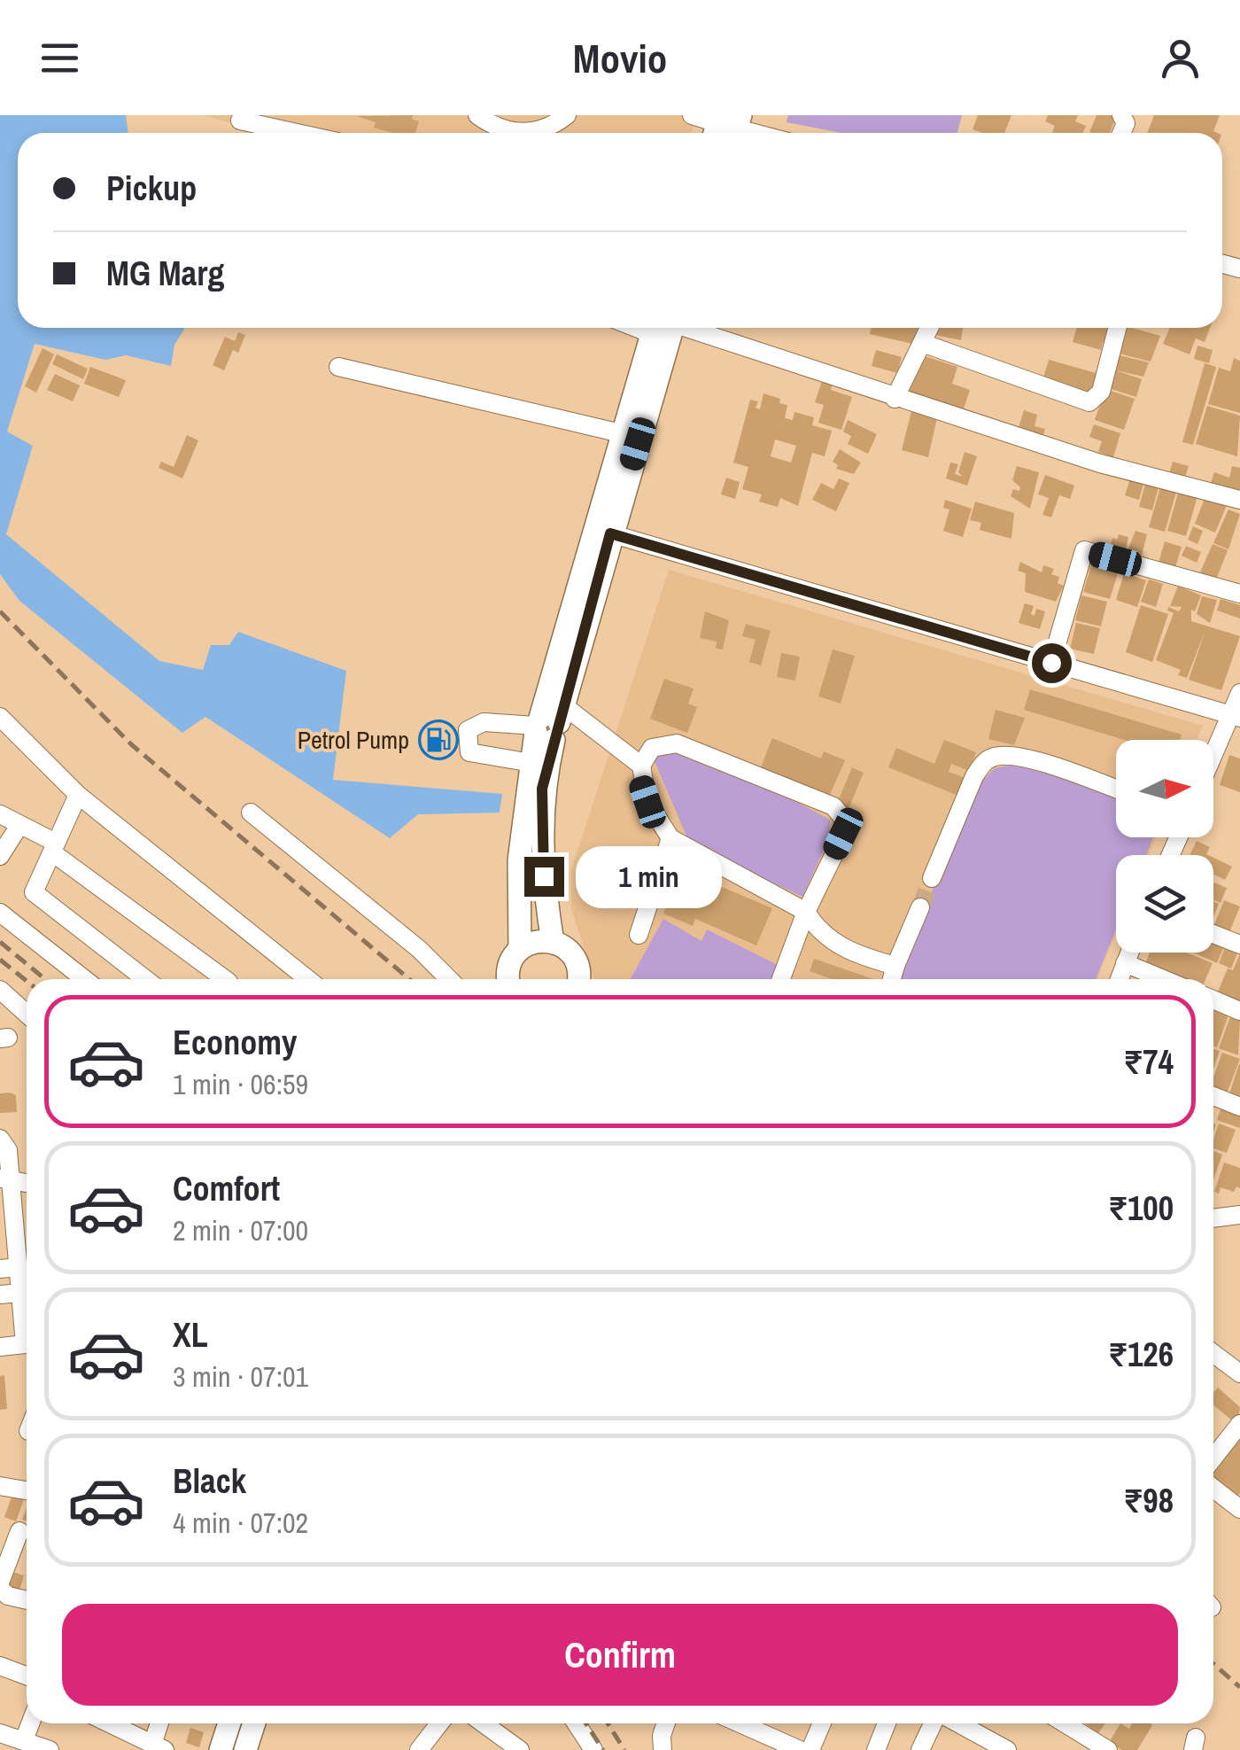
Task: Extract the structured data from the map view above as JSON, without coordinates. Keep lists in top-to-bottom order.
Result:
{
  "places": {
    "fuel station": ["Petrol Pump"]
  },
  "north": "right",
  "page": {
    "header": "Movio",
    "banner": ["Pickup", "MG Marg"],
    "bubble": "1 min",
    "list": [
      {
        "name": "Economy",
        "note": "1 min · 06:59",
        "value": "₹74"
      },
      {
        "name": "Comfort",
        "note": "2 min · 07:00",
        "value": "₹100"
      },
      {
        "name": "XL",
        "note": "3 min · 07:01",
        "value": "₹126"
      },
      {
        "name": "Black",
        "note": "4 min · 07:02",
        "value": "₹98"
      }
    ],
    "buttons": "Confirm"
  }
}
